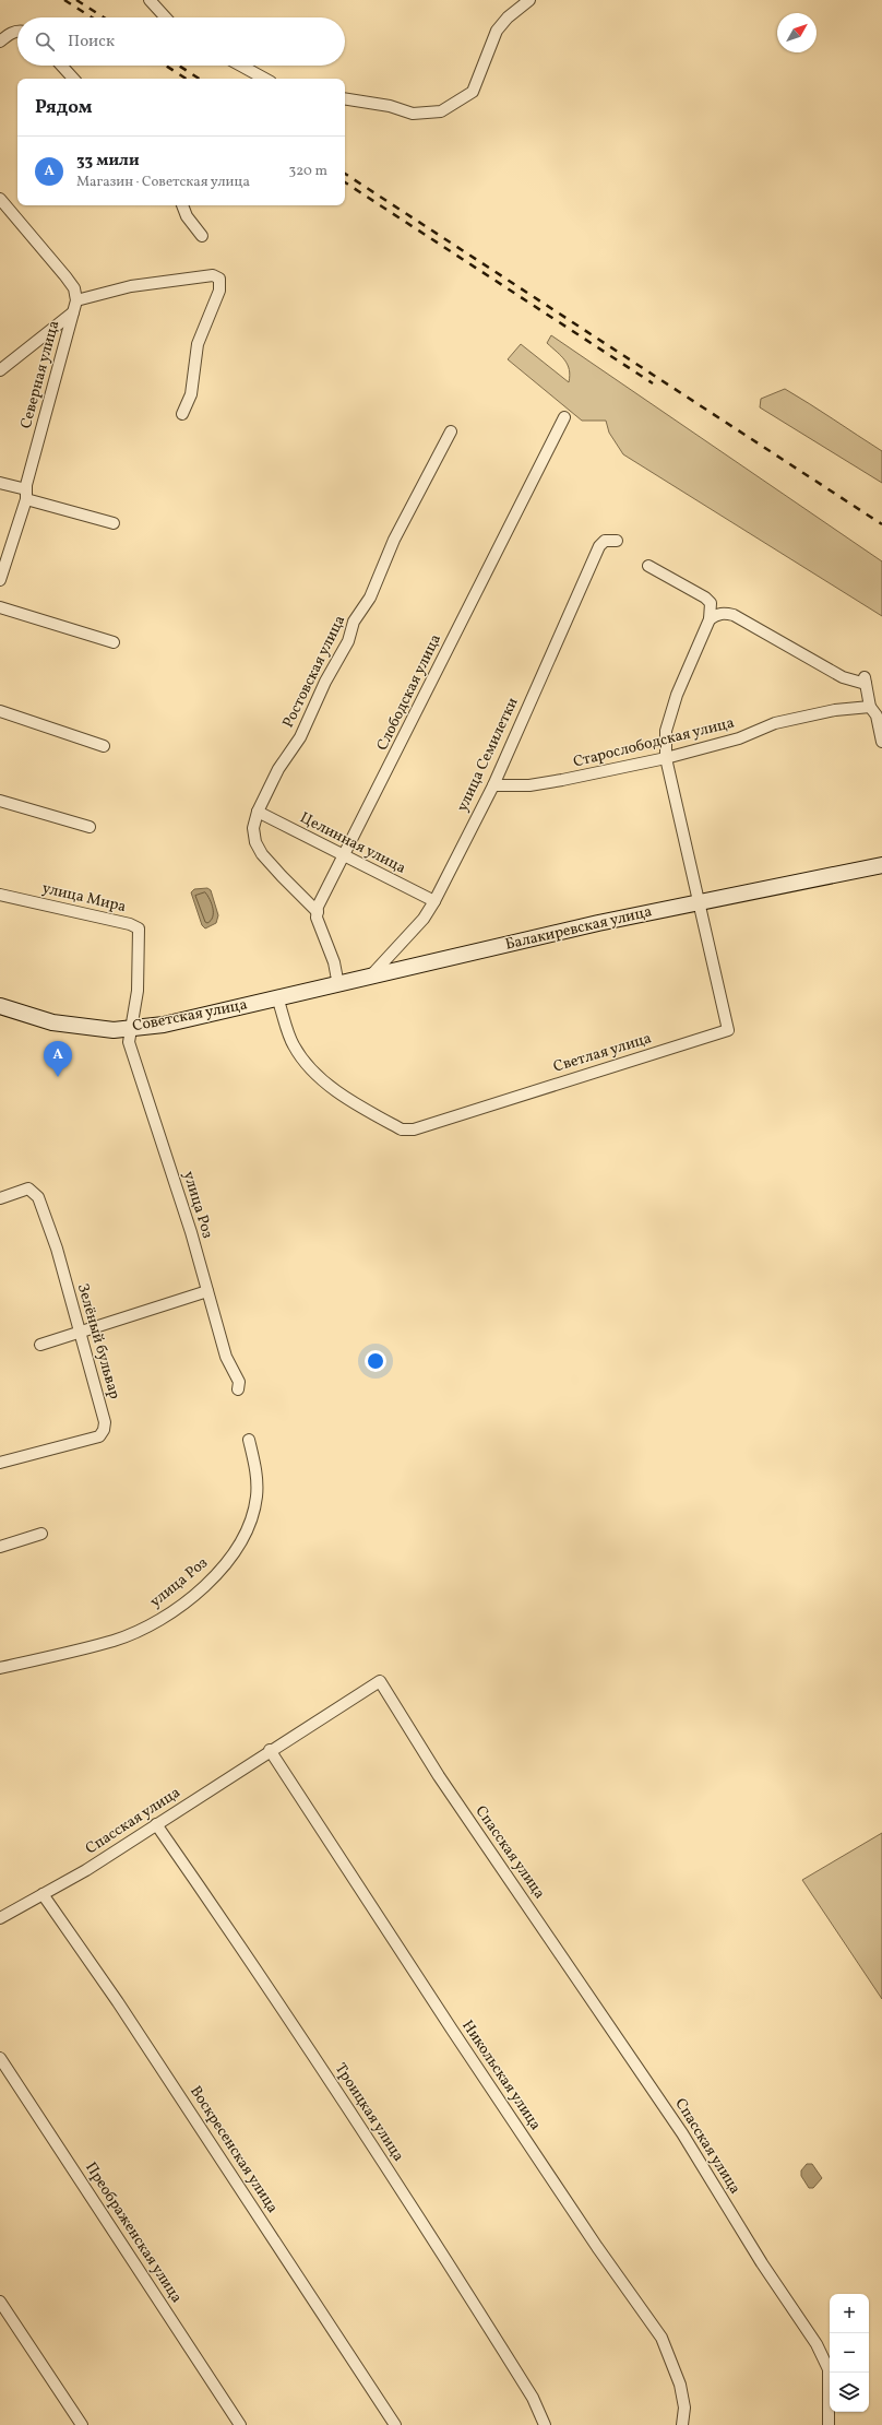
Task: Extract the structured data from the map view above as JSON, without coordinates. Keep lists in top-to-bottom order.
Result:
{
  "streets": {
    "street": [
      "Северная улица",
      "Ростовская улица",
      "Слободская улица",
      "Старослободская улица",
      "улица Семилетки",
      "Целинная улица",
      "улица Мира",
      "Балакиревская улица",
      "Советская улица",
      "Светлая улица",
      "улица Роз",
      "Зелёный бульвар",
      "Спасская улица",
      "Никольская улица",
      "Троицкая улица",
      "Воскресенская улица",
      "Преображенская улица"
    ]
  },
  "crossings": [
    ["Ростовская улица", "Слободская улица"],
    ["Ростовская улица", "Целинная улица"],
    ["Слободская улица", "Целинная улица"],
    ["Слободская улица", "Балакиревская улица"],
    ["Старослободская улица", "улица Семилетки"],
    ["Старослободская улица", "Светлая улица"],
    ["улица Семилетки", "Целинная улица"],
    ["улица Семилетки", "Балакиревская улица"],
    ["улица Мира", "Советская улица"],
    ["улица Мира", "улица Роз"],
    ["Балакиревская улица", "Советская улица"],
    ["Балакиревская улица", "Светлая улица"],
    ["Советская улица", "Светлая улица"],
    ["Советская улица", "улица Роз"],
    ["Спасская улица", "Никольская улица"],
    ["Спасская улица", "Троицкая улица"],
    ["Спасская улица", "Воскресенская улица"]
  ],
  "north": "top right",
  "page": {
    "search": "Поиск",
    "heading": "Рядом",
    "list": [
      {
        "mark": "A",
        "name": "33 мили",
        "note": "Магазин · Советская улица",
        "value": "320 m"
      }
    ],
    "pins": "A",
    "map_buttons": ["+", "−"]
  }
}
